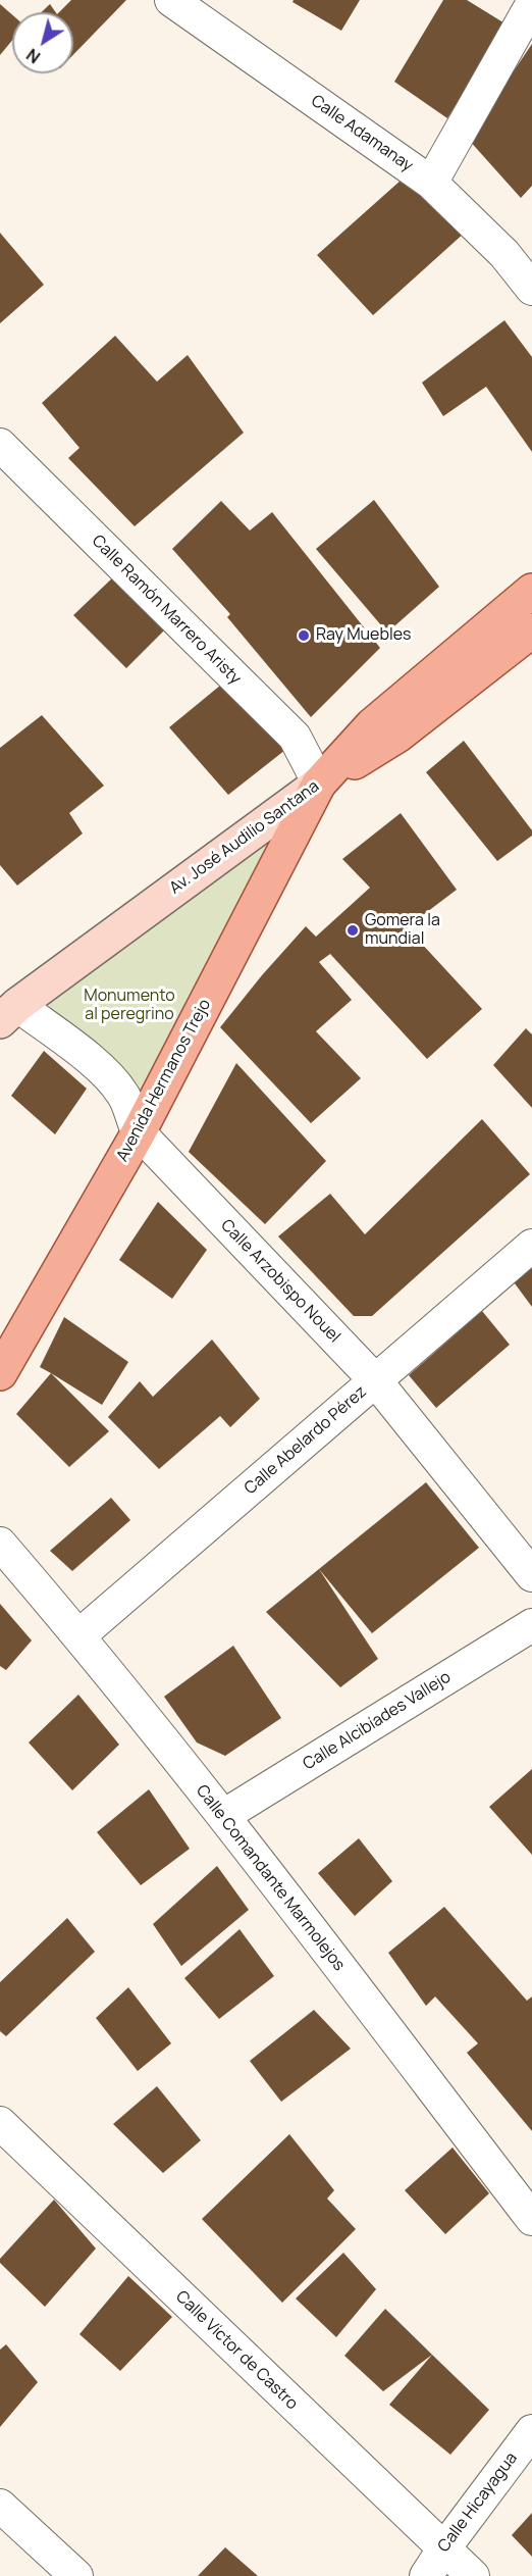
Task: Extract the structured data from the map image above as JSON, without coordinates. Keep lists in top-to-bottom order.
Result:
{
  "streets": {
    "main road": ["Av. José Audilio Santana", "Avenida Hermanos Trejo"],
    "street": [
      "Calle Adamanay",
      "Calle Ramón Marrero Aristy",
      "Calle Arzobispo Nouel",
      "Calle Abelardo Pérez",
      "Calle Alcibíades Vallejo",
      "Calle Comandante Marmolejos",
      "Calle Víctor de Castro",
      "Calle Hicayagua"
    ]
  },
  "crossings": [
    ["Calle Ramón Marrero Aristy", "Av. José Audilio Santana"],
    ["Calle Ramón Marrero Aristy", "Avenida Hermanos Trejo"],
    ["Av. José Audilio Santana", "Avenida Hermanos Trejo"],
    ["Av. José Audilio Santana", "Calle Arzobispo Nouel"],
    ["Avenida Hermanos Trejo", "Calle Arzobispo Nouel"],
    ["Calle Arzobispo Nouel", "Calle Abelardo Pérez"],
    ["Calle Abelardo Pérez", "Calle Comandante Marmolejos"],
    ["Calle Alcibíades Vallejo", "Calle Comandante Marmolejos"],
    ["Calle Víctor de Castro", "Calle Hicayagua"]
  ],
  "parks": ["Monumento al peregrino"],
  "places": ["Ray Muebles", "Gomera la mundial"],
  "north": "bottom left"
}
